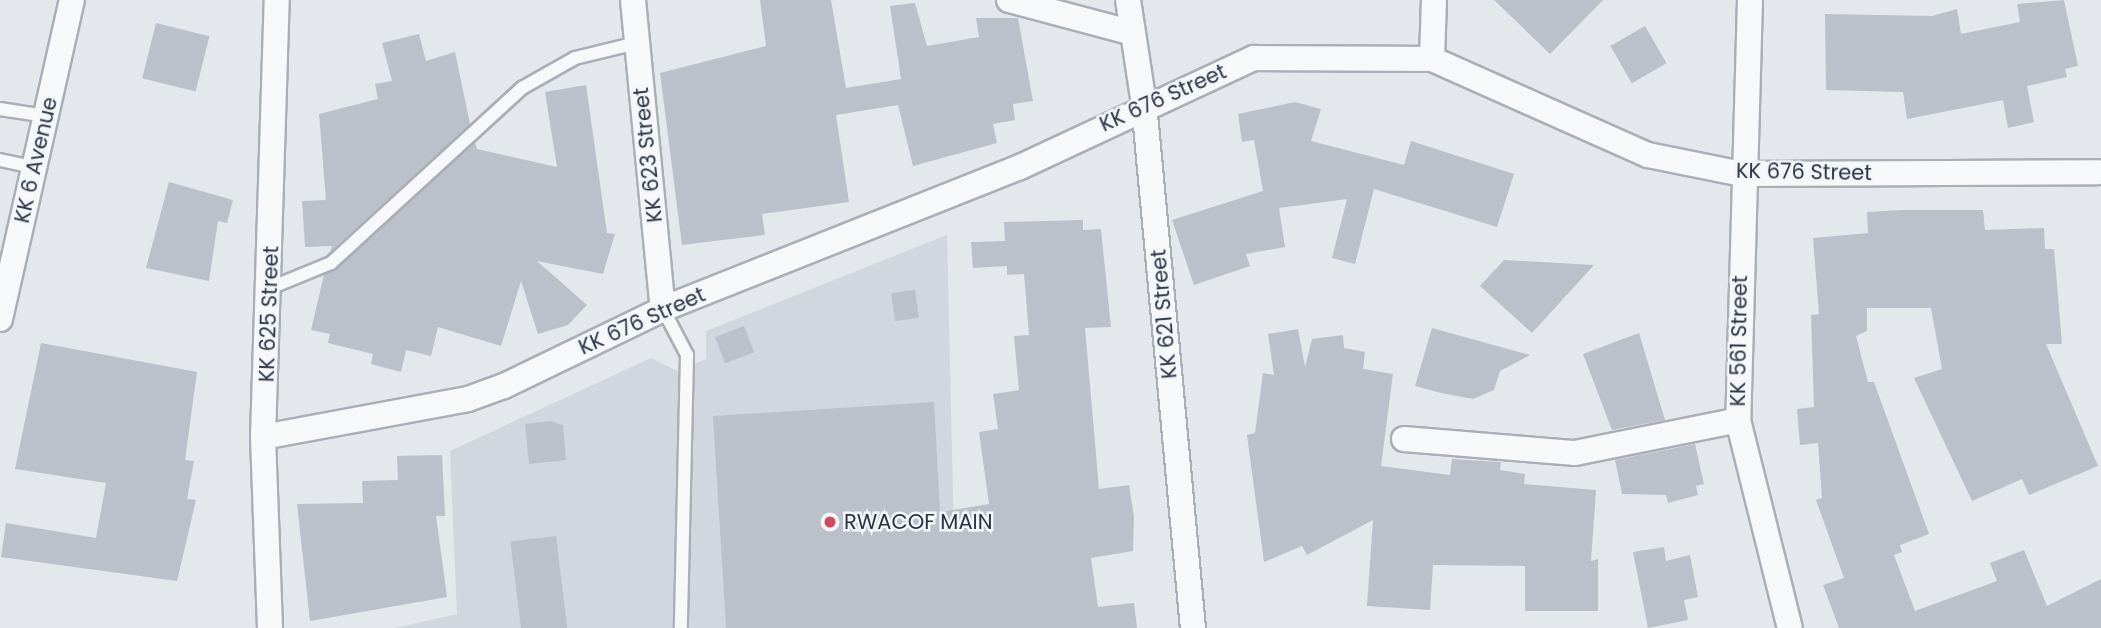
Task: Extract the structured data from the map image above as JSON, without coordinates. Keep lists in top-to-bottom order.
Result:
{
  "streets": {
    "street": [
      "KK 676 Street",
      "KK 623 Street",
      "KK 6 Avenue",
      "KK 625 Street",
      "KK 621 Street",
      "KK 561 Street"
    ]
  },
  "crossings": [
    ["KK 676 Street", "KK 623 Street"],
    ["KK 676 Street", "KK 625 Street"],
    ["KK 676 Street", "KK 621 Street"],
    ["KK 676 Street", "KK 561 Street"]
  ],
  "places": ["RWACOF MAIN"]
}
